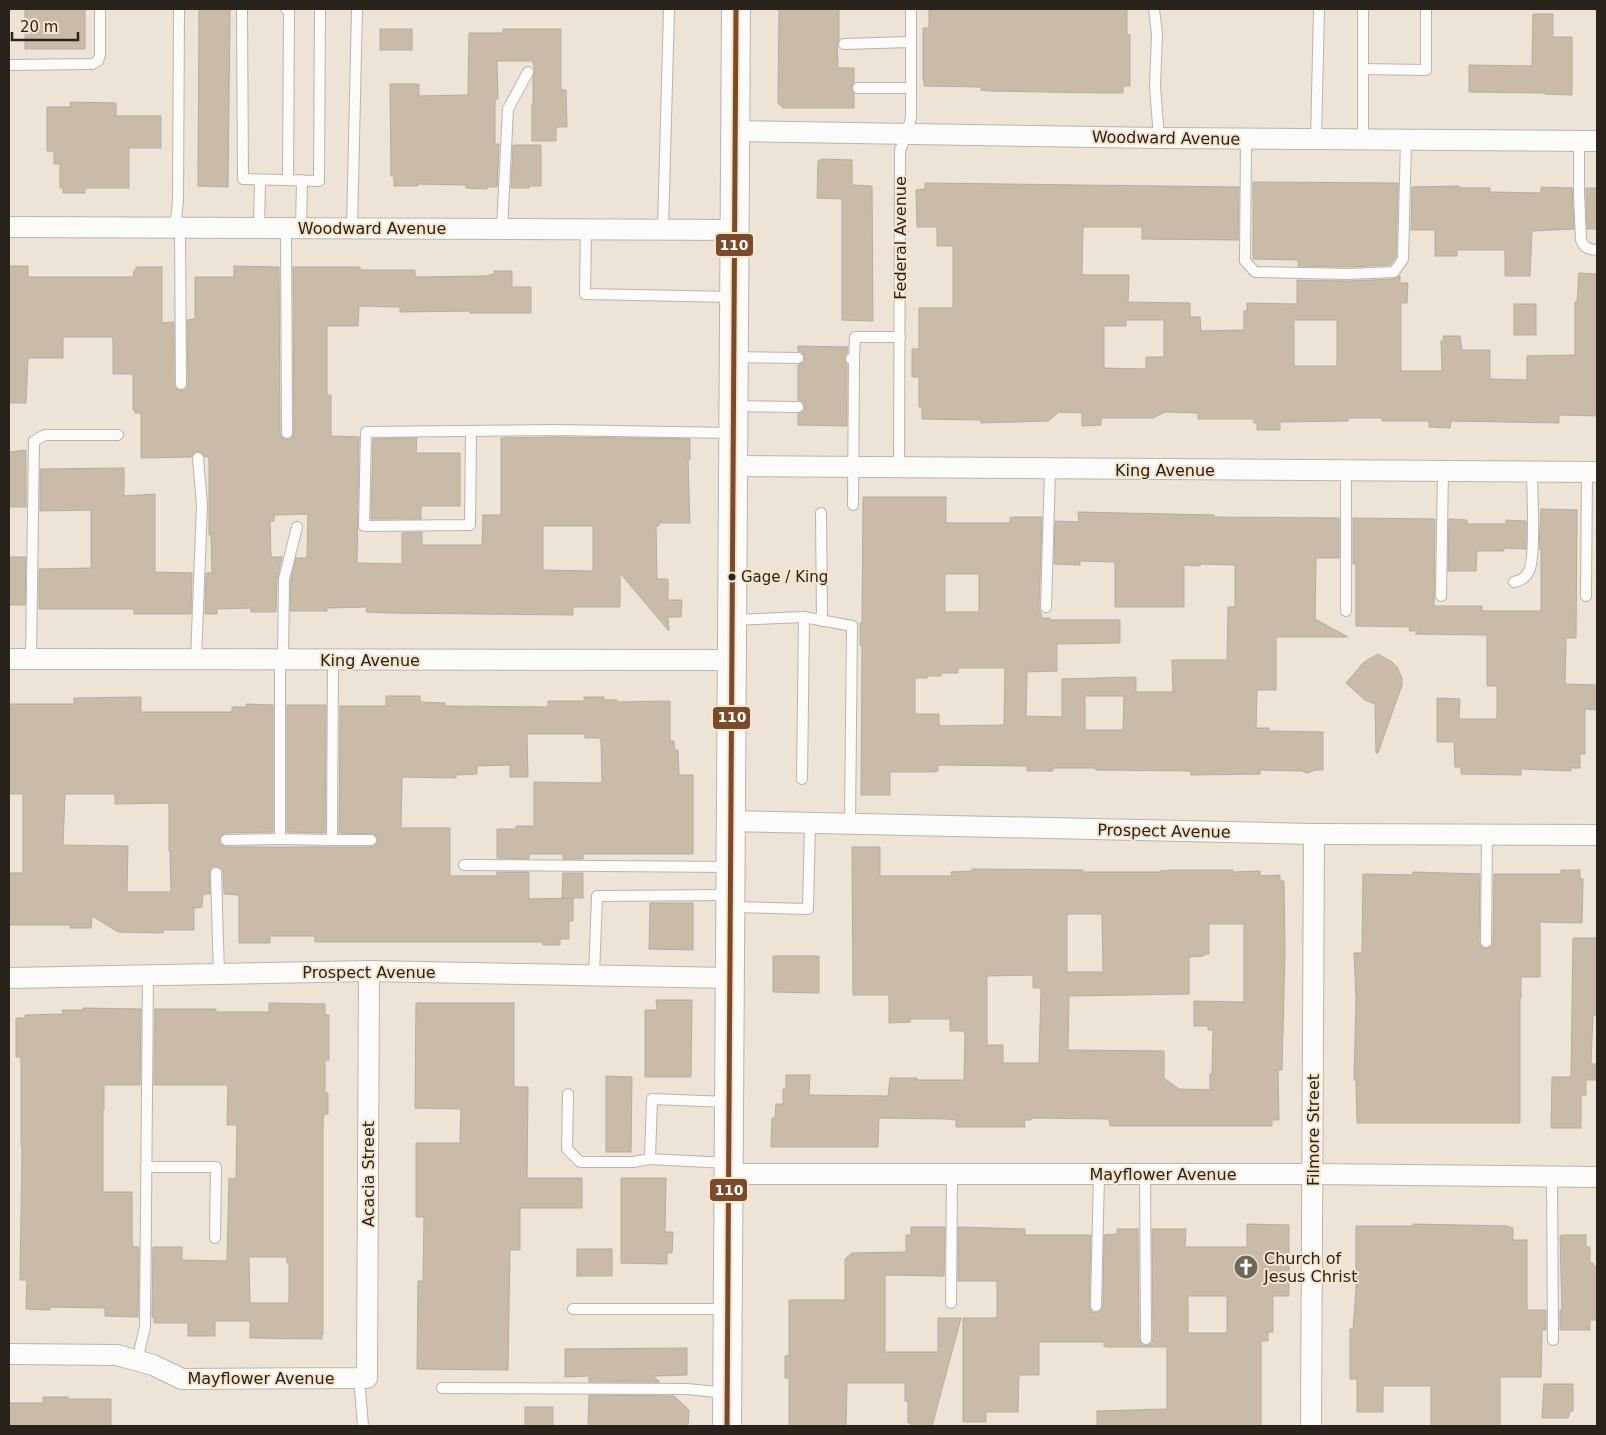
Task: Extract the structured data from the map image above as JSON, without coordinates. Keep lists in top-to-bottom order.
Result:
{
  "streets": {
    "street": [
      "Woodward Avenue",
      "King Avenue",
      "Prospect Avenue",
      "Filmore Street",
      "Acacia Street",
      "Mayflower Avenue"
    ],
    "lane": ["Federal Avenue"]
  },
  "crossings": [
    ["Woodward Avenue", "Federal Avenue"],
    ["Federal Avenue", "King Avenue"],
    ["Prospect Avenue", "Filmore Street"],
    ["Prospect Avenue", "Acacia Street"],
    ["Filmore Street", "Mayflower Avenue"],
    ["Acacia Street", "Mayflower Avenue"]
  ],
  "places": {
    "other": ["Gage / King"],
    "church": ["Church of Jesus Christ"]
  },
  "lines": ["transit line 110"],
  "scale_bar": "20 m"
}
